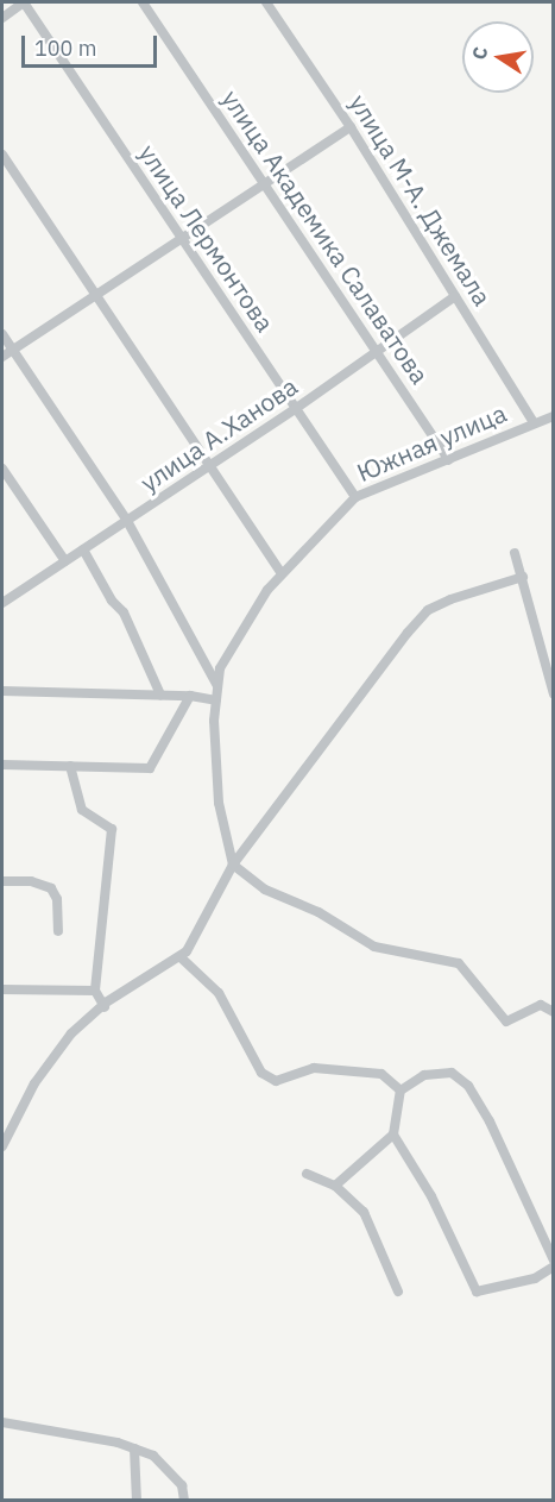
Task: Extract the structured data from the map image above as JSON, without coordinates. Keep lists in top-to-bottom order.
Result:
{
  "streets": {
    "street": [
      "улица М-А. Джемала",
      "улица Академика Салаватова",
      "улица Лермонтова",
      "улица А.Ханова",
      "Южная улица"
    ]
  },
  "crossings": [
    ["улица М-А. Джемала", "улица А.Ханова"],
    ["улица М-А. Джемала", "Южная улица"],
    ["улица Академика Салаватова", "улица А.Ханова"],
    ["улица Академика Салаватова", "Южная улица"],
    ["улица Лермонтова", "улица А.Ханова"],
    ["улица Лермонтова", "Южная улица"]
  ],
  "scale_bar": "100 m",
  "north": "left"
}
